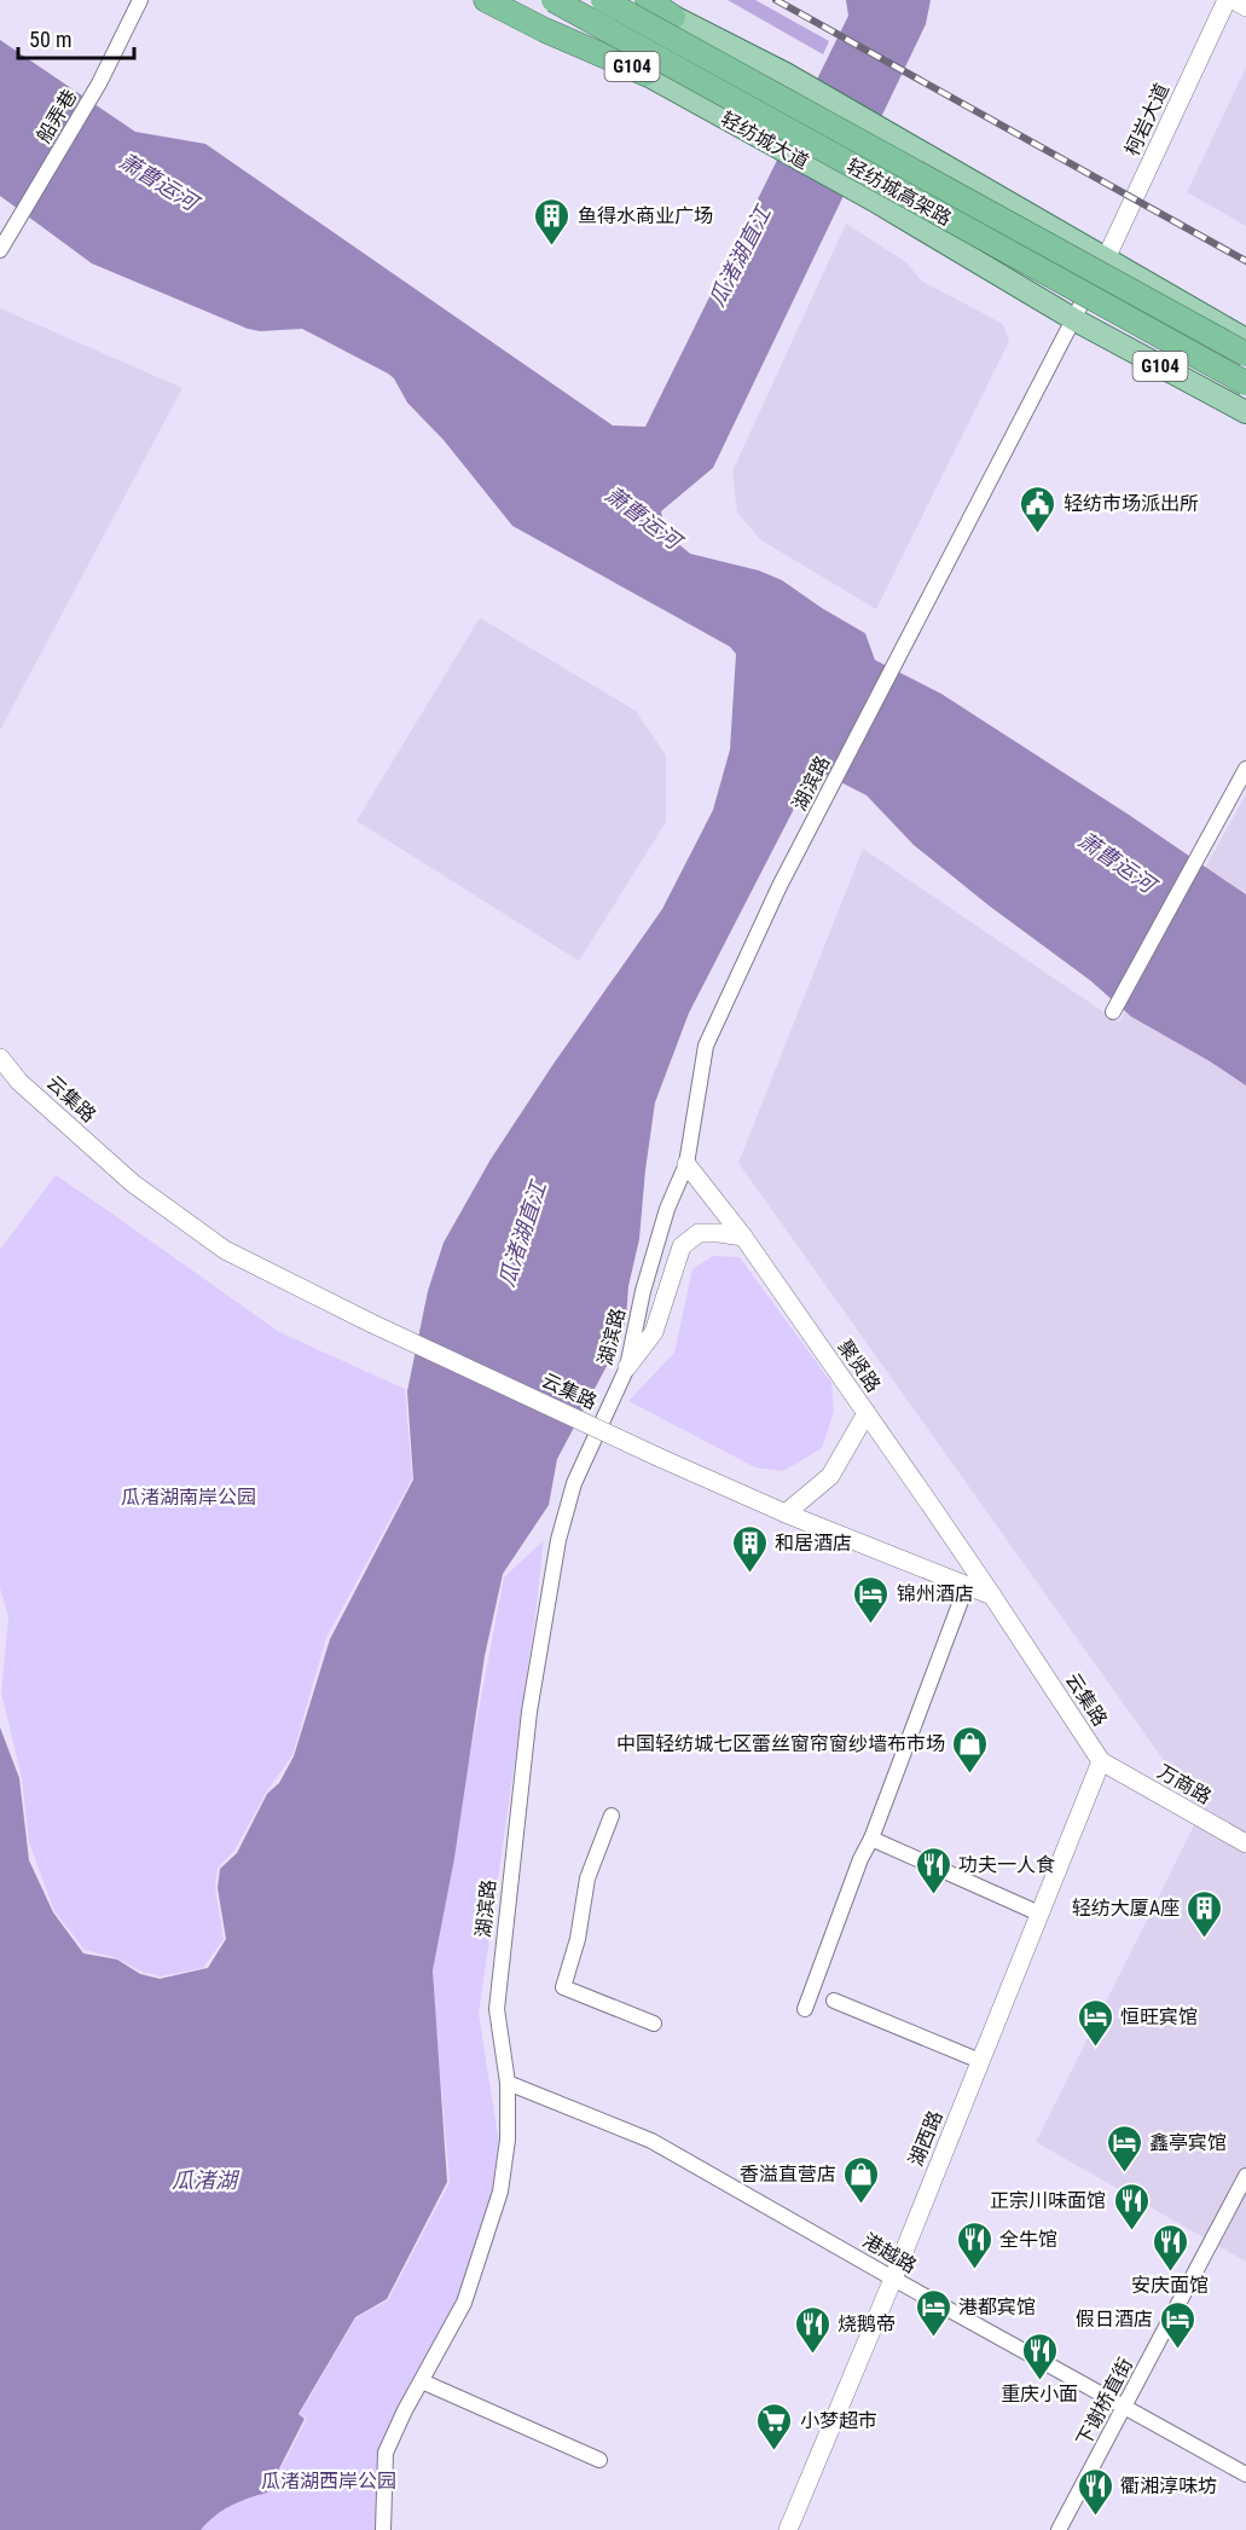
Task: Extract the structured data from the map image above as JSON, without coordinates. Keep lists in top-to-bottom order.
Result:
{
  "streets": {
    "highway": ["轻纺城高架路"],
    "main road": ["G104", "轻纺城大道"],
    "street": [
      "船弄巷",
      "柯岩大道",
      "湖滨路",
      "云集路",
      "聚贤路",
      "万商路",
      "湖西路",
      "港越路",
      "下谢桥直街"
    ]
  },
  "crossings": [
    ["柯岩大道", "湖滨路"],
    ["轻纺城大道", "湖滨路"],
    ["湖滨路", "聚贤路"],
    ["湖滨路", "港越路"],
    ["云集路", "聚贤路"],
    ["云集路", "万商路"],
    ["云集路", "湖西路"],
    ["万商路", "湖西路"],
    ["湖西路", "港越路"],
    ["港越路", "下谢桥直街"]
  ],
  "water": ["萧曹运河", "瓜渚湖直江", "瓜渚湖"],
  "parks": ["瓜渚湖南岸公园", "瓜渚湖西岸公园"],
  "places": {
    "building": ["鱼得水商业广场", "和居酒店", "轻纺大厦A座"],
    "public building": ["轻纺市场派出所"],
    "hotel": [
      "锦州酒店",
      "恒旺宾馆",
      "鑫亭宾馆",
      "港都宾馆",
      "假日酒店"
    ],
    "shop": ["中国轻纺城七区蕾丝窗帘窗纱墙布市场", "香溢直营店"],
    "restaurant": [
      "功夫一人食",
      "正宗川味面馆",
      "全牛馆",
      "安庆面馆",
      "烧鹅帝",
      "重庆小面",
      "衢湘淳味坊"
    ],
    "supermarket": ["小梦超市"]
  },
  "scale_bar": "50 m"
}
